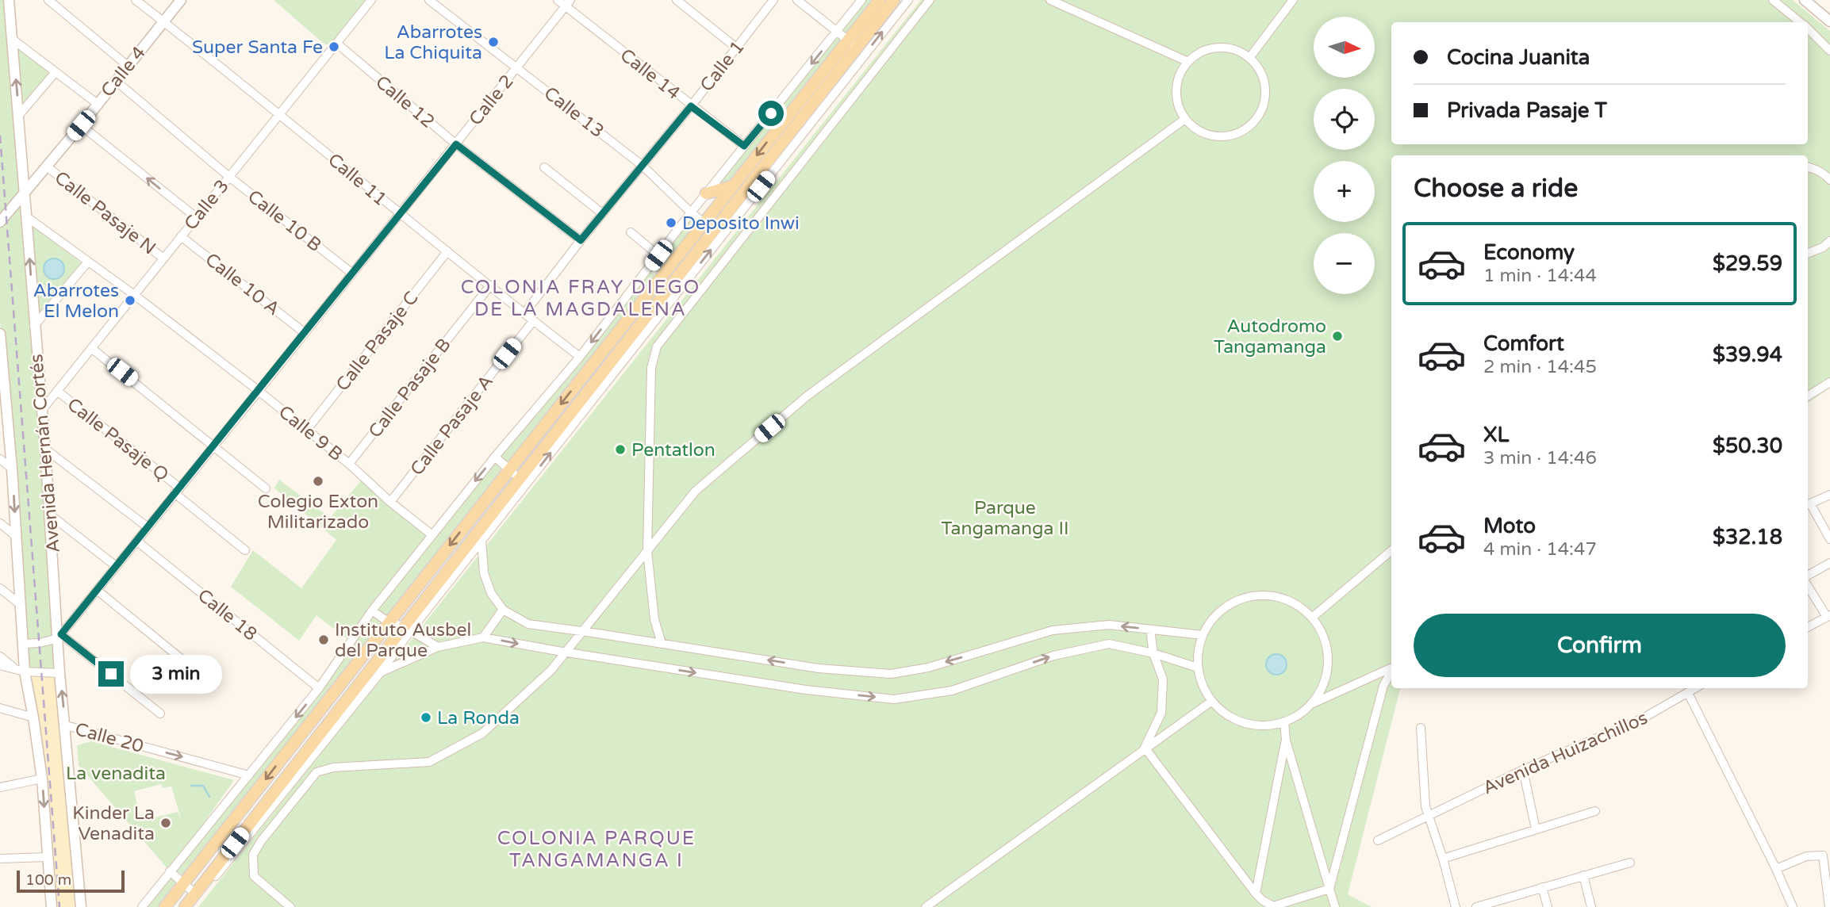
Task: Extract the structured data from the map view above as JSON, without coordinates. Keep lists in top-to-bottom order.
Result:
{
  "streets": {
    "main road": ["Calle 4", "Avenida Hernán Cortés"],
    "street": [
      "Calle 1",
      "Calle 14",
      "Calle 2",
      "Calle 12",
      "Calle 13",
      "Calle 11",
      "Calle 3",
      "Calle Pasaje N",
      "Calle 10 B",
      "Calle 10 A",
      "Calle Pasaje C",
      "Calle Pasaje B",
      "Calle Pasaje A",
      "Calle 9 B",
      "Calle Pasaje Q",
      "Calle 18",
      "Calle 20",
      "Avenida Huizachillos"
    ]
  },
  "crossings": [
    ["Calle 1", "Calle 14"],
    ["Calle 1", "Calle 12"],
    ["Calle 1", "Calle 13"],
    ["Calle 1", "Calle 11"],
    ["Calle 4", "Calle 11"],
    ["Calle 4", "Calle Pasaje N"],
    ["Calle 4", "Calle 10 B"],
    ["Calle 4", "Avenida Hernán Cortés"],
    ["Calle 14", "Calle 2"],
    ["Calle 2", "Calle 12"],
    ["Calle 2", "Calle 13"],
    ["Calle 2", "Calle 11"],
    ["Calle 2", "Calle 10 B"],
    ["Calle 2", "Calle 10 A"],
    ["Calle 2", "Calle 9 B"],
    ["Calle 2", "Calle Pasaje Q"],
    ["Calle 2", "Avenida Hernán Cortés"],
    ["Calle 2", "Calle 18"],
    ["Calle 12", "Calle 3"],
    ["Calle 11", "Calle 3"],
    ["Calle 11", "Calle Pasaje C"],
    ["Calle 11", "Calle Pasaje B"],
    ["Calle 11", "Calle Pasaje A"],
    ["Calle 3", "Calle Pasaje N"],
    ["Calle 3", "Calle 10 B"],
    ["Calle 3", "Calle 10 A"],
    ["Calle 3", "Calle 9 B"],
    ["Calle 3", "Calle Pasaje Q"],
    ["Calle 3", "Avenida Hernán Cortés"],
    ["Calle Pasaje C", "Calle 9 B"],
    ["Calle Pasaje B", "Calle 9 B"],
    ["Calle Pasaje A", "Calle 9 B"],
    ["Calle 9 B", "Avenida Hernán Cortés"],
    ["Avenida Hernán Cortés", "Calle 20"]
  ],
  "districts": ["COLONIA FRAY DIEGO DE LA MAGDALENA", "COLONIA PARQUE TANGAMANGA I"],
  "parks": ["Parque Tangamanga II", "La venadita"],
  "places": [
    "Abarrotes La Chiquita",
    "Super Santa Fe",
    "Deposito Inwi",
    "Abarrotes El Melon",
    "Autodromo Tangamanga",
    "Pentatlon",
    "Colegio Exton Militarizado",
    "Instituto Ausbel del Parque",
    "La Ronda",
    "Kinder La Venadita"
  ],
  "scale_bar": "100 m",
  "north": "right",
  "page": {
    "map_buttons": ["+", "−"],
    "banner": ["Cocina Juanita", "Privada Pasaje T"],
    "heading": "Choose a ride",
    "list": [
      {
        "name": "Economy",
        "note": "1 min · 14:44",
        "value": "$29.59"
      },
      {
        "name": "Comfort",
        "note": "2 min · 14:45",
        "value": "$39.94"
      },
      {
        "name": "XL",
        "note": "3 min · 14:46",
        "value": "$50.30"
      },
      {
        "name": "Moto",
        "note": "4 min · 14:47",
        "value": "$32.18"
      }
    ],
    "buttons": "Confirm",
    "bubble": "3 min",
    "scale": "100 m"
  }
}
